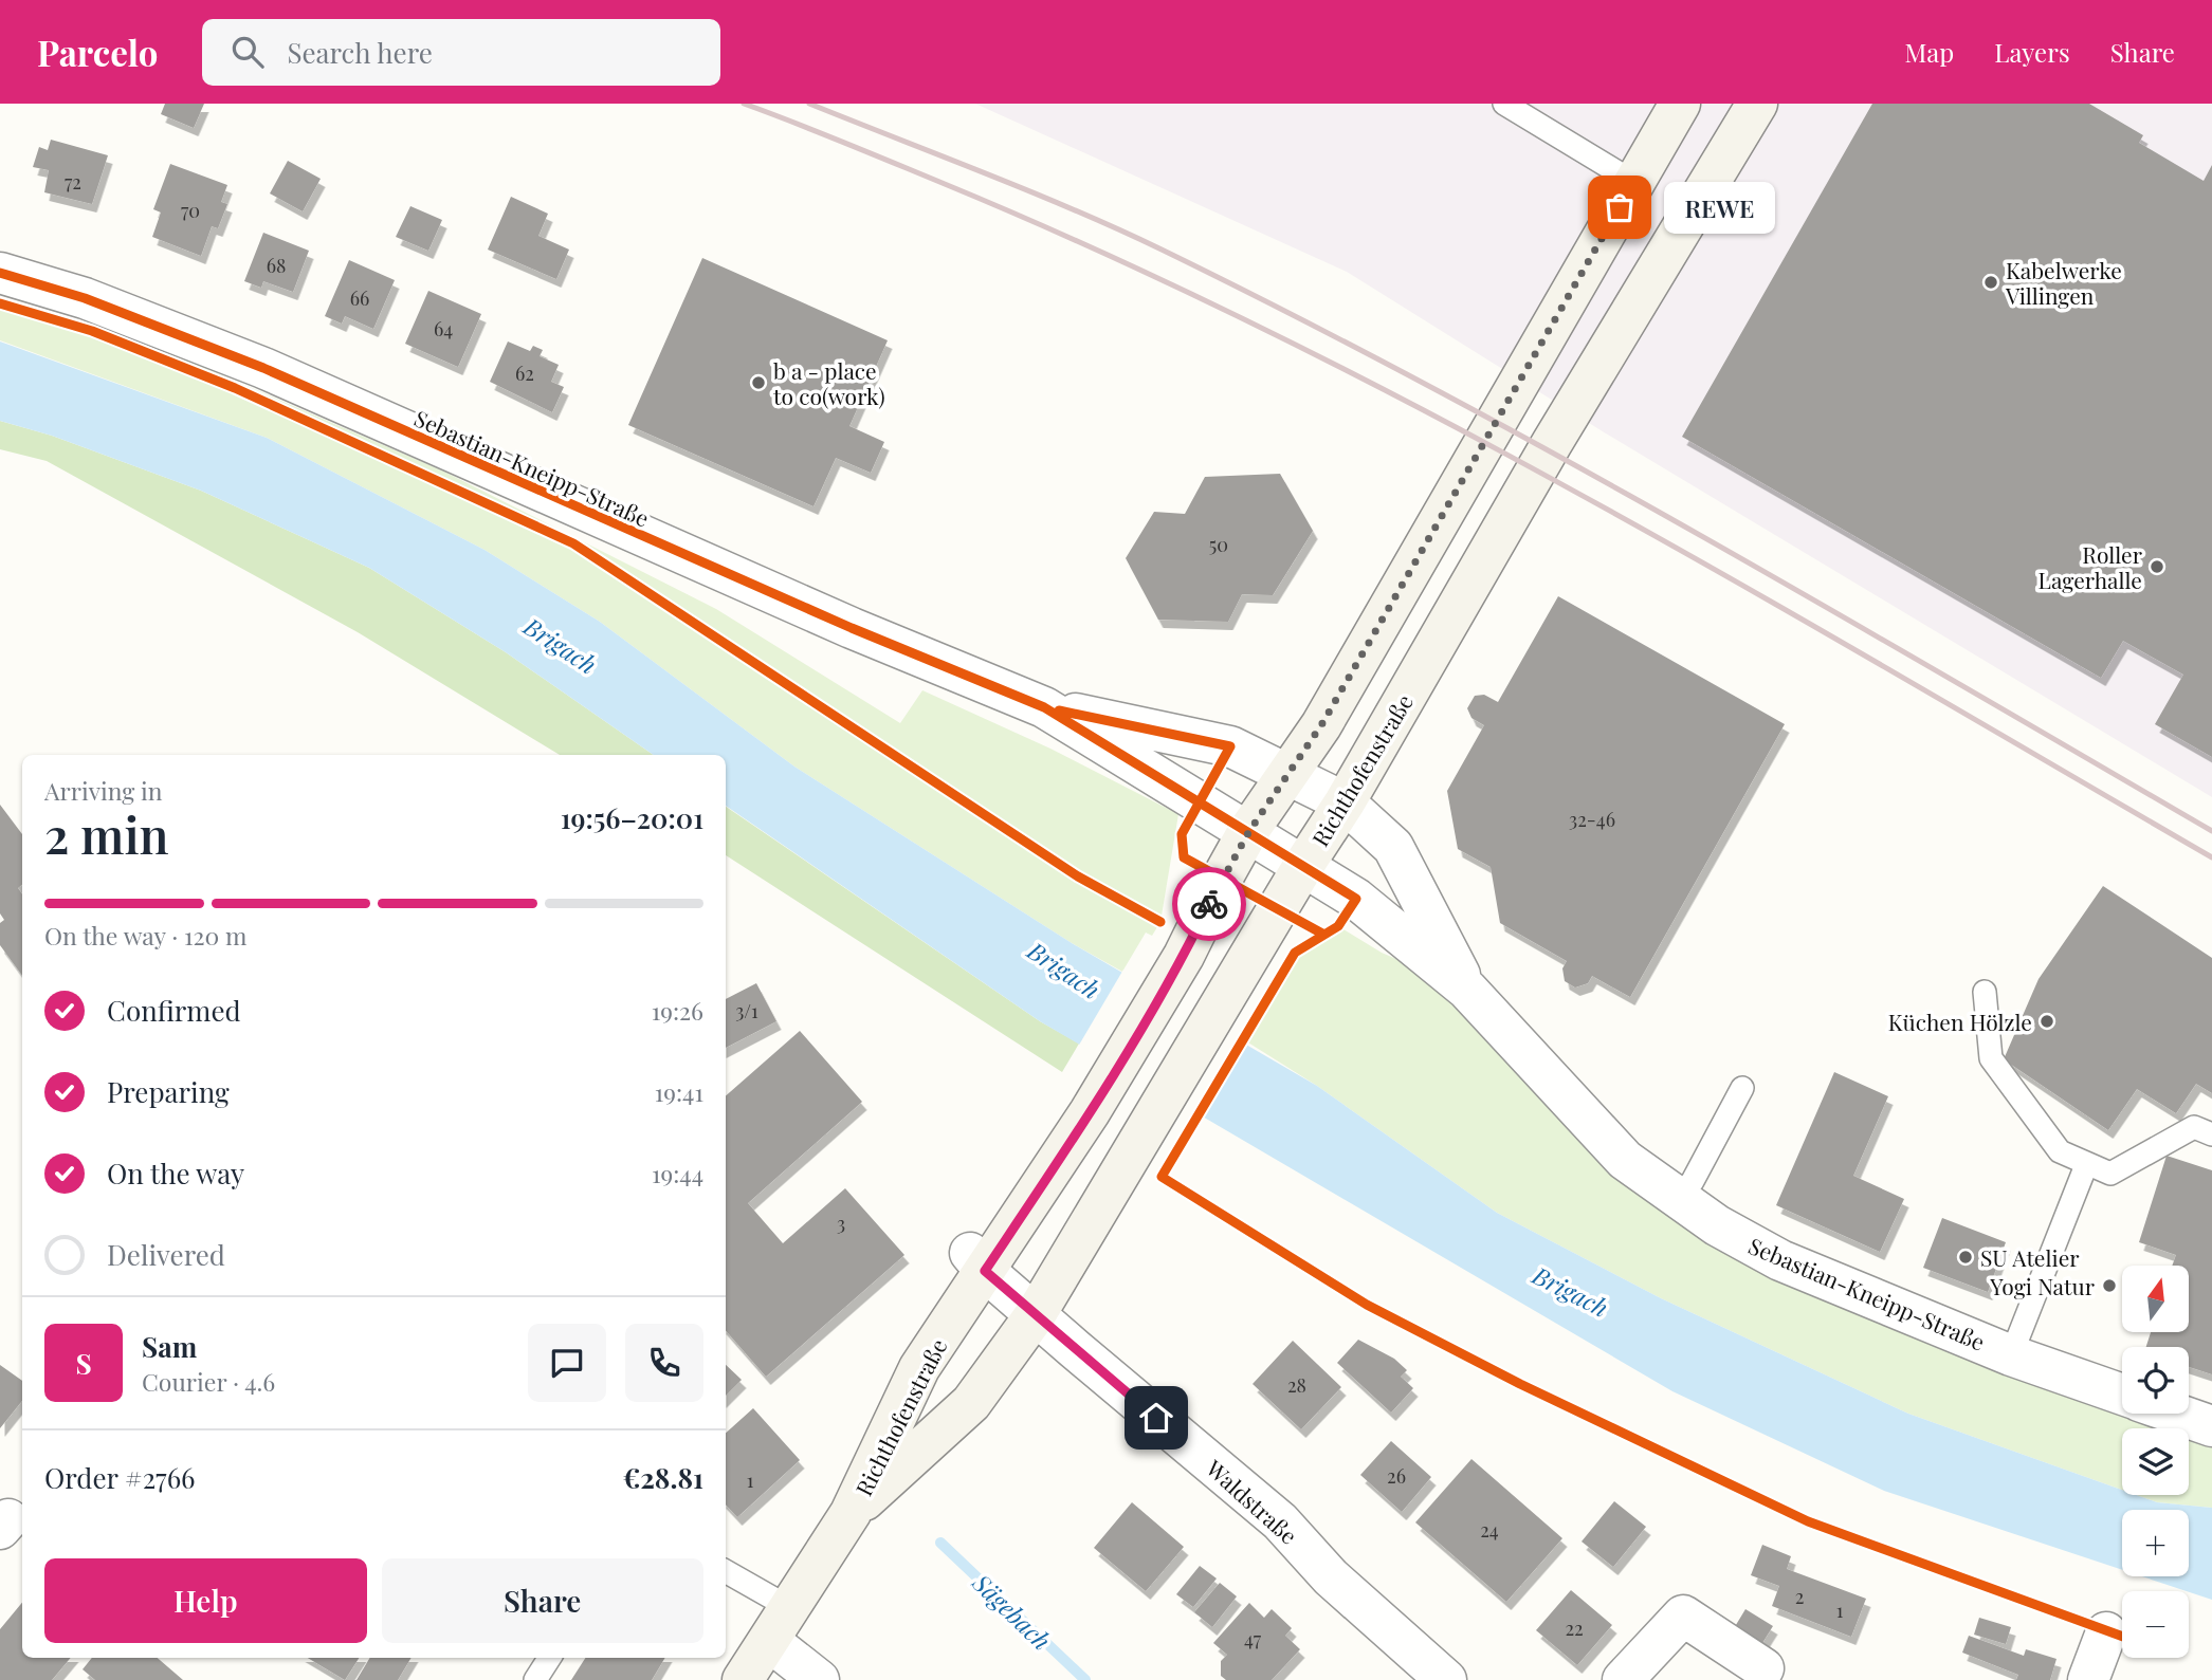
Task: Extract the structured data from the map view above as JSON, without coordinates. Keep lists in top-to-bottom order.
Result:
{
  "streets": {
    "street": ["Sebastian-Kneipp-Straße", "Richthofenstraße", "Waldstraße"]
  },
  "crossings": [
    ["Sebastian-Kneipp-Straße", "Richthofenstraße"],
    ["Richthofenstraße", "Waldstraße"]
  ],
  "water": ["Brigach", "Sägebach"],
  "places": [
    "REWE",
    "Kabelwerke Villingen",
    "b a - place to co(work)",
    "Roller Lagerhalle",
    "Küchen Hölzle",
    "SU Atelier",
    "Yogi Natur"
  ],
  "house_numbers": [
    "72",
    "70",
    "68",
    "66",
    "64",
    "62",
    "50",
    "32-46",
    "3/1",
    "3",
    "28",
    "26",
    "1",
    "24",
    "2",
    "1",
    "22",
    "47"
  ],
  "north": "top",
  "page": {
    "header": "Parcelo",
    "search": "Search here",
    "nav": ["Map", "Layers", "Share"],
    "bubble": "REWE",
    "heading": ["2 min", "Arriving in", "19:56–20:01"],
    "panel": [
      "Sam",
      "Courier · 4.6",
      "Order #2766",
      "€28.81"
    ],
    "bar": "On the way · 120 m",
    "list": [
      ["Confirmed", "19:26"],
      ["Preparing", "19:41"],
      ["On the way", "19:44"],
      "Delivered"
    ],
    "map_buttons": ["+", "−"],
    "round": "S",
    "buttons": ["Help", "Share"]
  }
}
